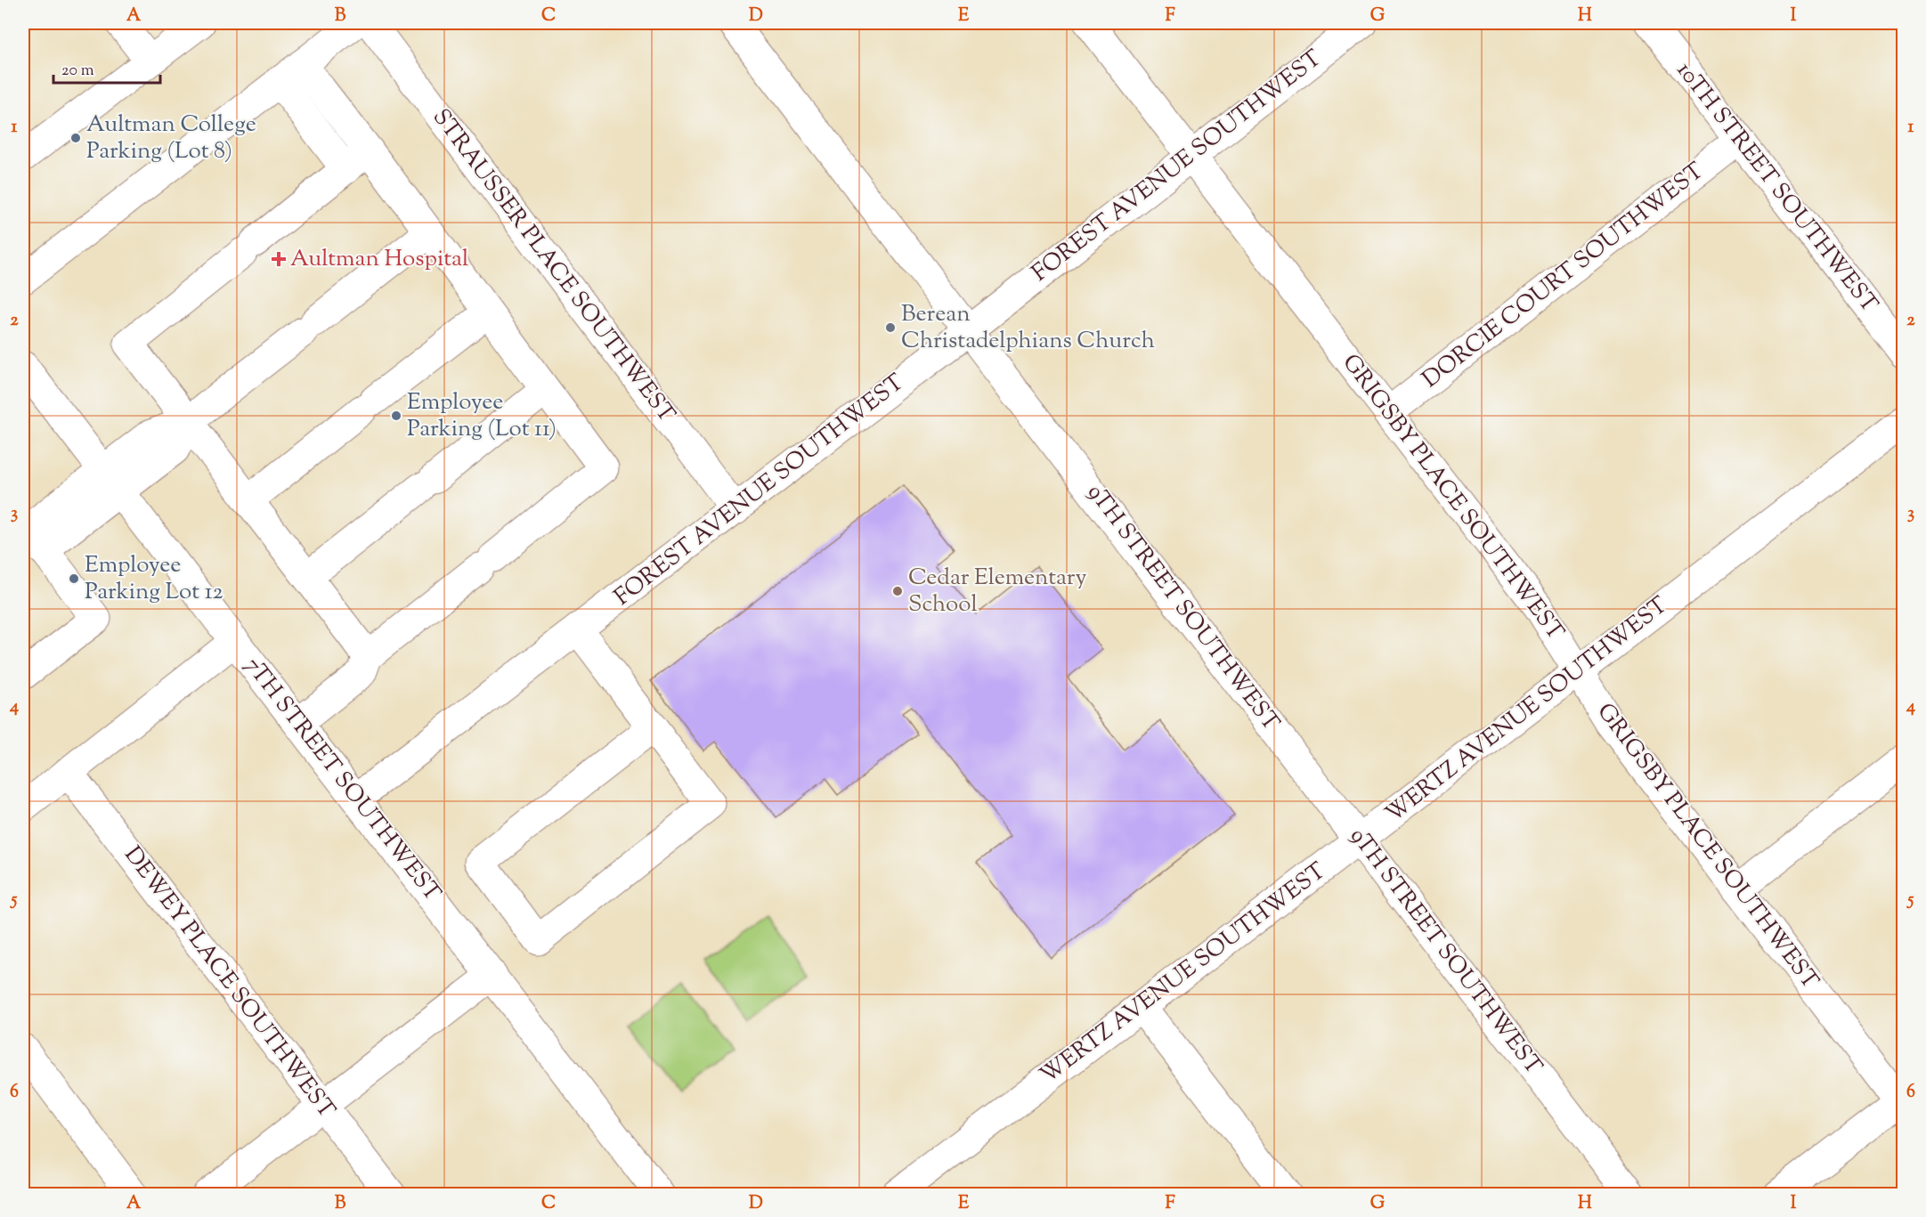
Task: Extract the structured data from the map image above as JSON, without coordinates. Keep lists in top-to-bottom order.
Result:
{
  "streets": {
    "street": [
      "FOREST AVENUE SOUTHWEST",
      "10TH STREET SOUTHWEST",
      "STRAUSSER PLACE SOUTHWEST",
      "DORCIE COURT SOUTHWEST",
      "GRIGSBY PLACE SOUTHWEST",
      "9TH STREET SOUTHWEST",
      "WERTZ AVENUE SOUTHWEST",
      "7TH STREET SOUTHWEST",
      "DEWEY PLACE SOUTHWEST"
    ]
  },
  "crossings": [
    ["FOREST AVENUE SOUTHWEST", "STRAUSSER PLACE SOUTHWEST"],
    ["FOREST AVENUE SOUTHWEST", "GRIGSBY PLACE SOUTHWEST"],
    ["FOREST AVENUE SOUTHWEST", "9TH STREET SOUTHWEST"],
    ["FOREST AVENUE SOUTHWEST", "7TH STREET SOUTHWEST"],
    ["10TH STREET SOUTHWEST", "DORCIE COURT SOUTHWEST"],
    ["DORCIE COURT SOUTHWEST", "GRIGSBY PLACE SOUTHWEST"],
    ["GRIGSBY PLACE SOUTHWEST", "WERTZ AVENUE SOUTHWEST"],
    ["9TH STREET SOUTHWEST", "WERTZ AVENUE SOUTHWEST"]
  ],
  "places": {
    "other": [
      "Aultman College Parking (Lot 8)",
      "Berean Christadelphians Church",
      "Employee Parking (Lot 11)",
      "Employee Parking Lot 12",
      "Cedar Elementary School"
    ],
    "health": ["Aultman Hospital"]
  },
  "scale_bar": "20 m",
  "grid": {
    "columns": [
      "A",
      "B",
      "C",
      "D",
      "E",
      "F",
      "G",
      "H",
      "I"
    ],
    "rows": [
      "1",
      "2",
      "3",
      "4",
      "5",
      "6"
    ]
  }
}
